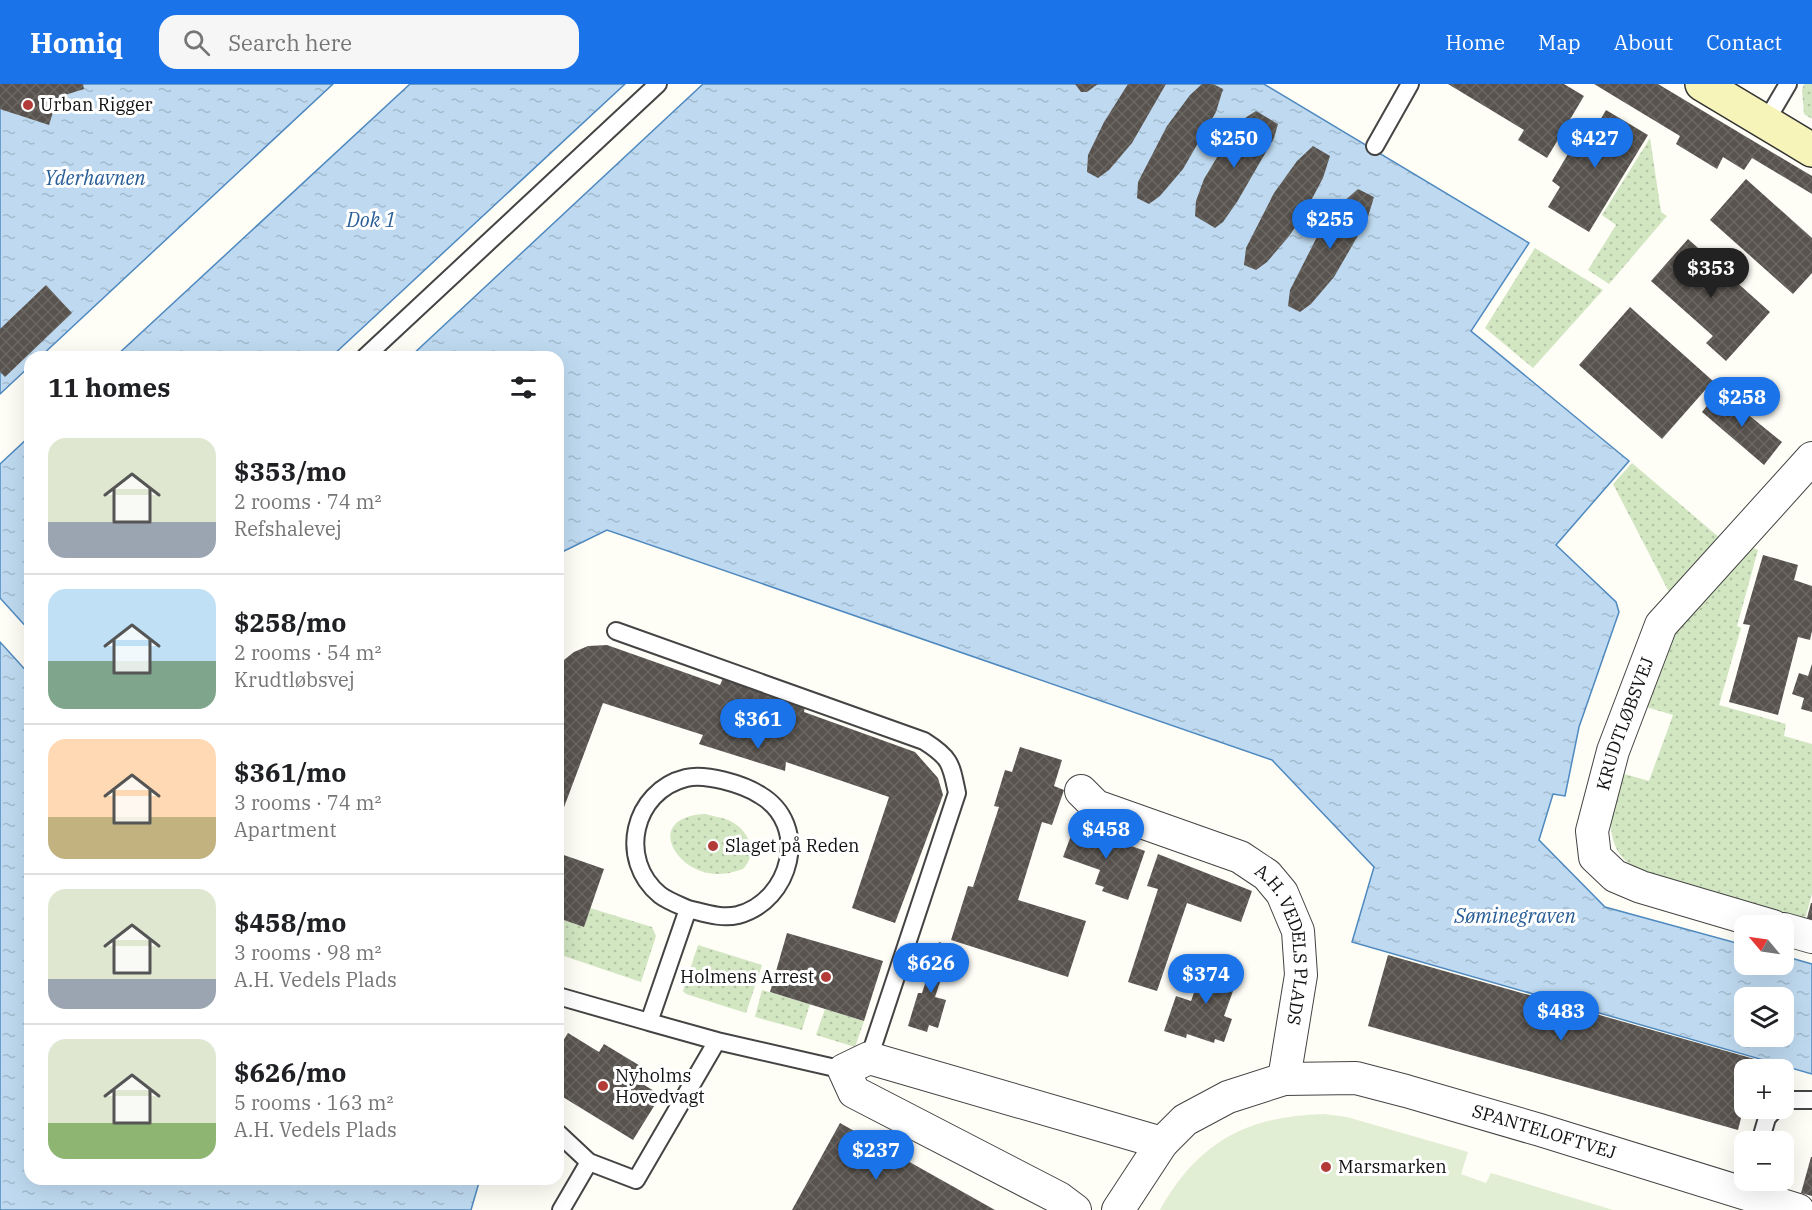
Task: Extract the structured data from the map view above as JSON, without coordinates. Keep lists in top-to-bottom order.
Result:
{
  "streets": {
    "street": ["KRUDTLØBSVEJ", "A.H. VEDELS PLADS", "SPANTELOFTVEJ"]
  },
  "crossings": [
    ["A.H. VEDELS PLADS", "SPANTELOFTVEJ"]
  ],
  "water": ["Yderhavnen", "Dok 1", "Søminegraven"],
  "places": [
    "Urban Rigger",
    "Slaget på Reden",
    "Holmens Arrest",
    "Nyholms Hovedvagt",
    "Marsmarken"
  ],
  "north": "top left",
  "page": {
    "header": "Homiq",
    "search": "Search here",
    "nav": [
      "Home",
      "Map",
      "About",
      "Contact"
    ],
    "price": [
      "$250",
      "$427",
      "$255",
      "$353",
      "$258",
      "$361",
      "$458",
      "$626",
      "$374",
      "$483",
      "$237"
    ],
    "heading": "11 homes",
    "list": [
      {
        "name": "$353/mo",
        "note": "2 rooms · 74 m² · Refshalevej"
      },
      {
        "name": "$258/mo",
        "note": "2 rooms · 54 m² · Krudtløbsvej"
      },
      {
        "name": "$361/mo",
        "note": "3 rooms · 74 m² · Apartment"
      },
      {
        "name": "$458/mo",
        "note": "3 rooms · 98 m² · A.H. Vedels Plads"
      },
      {
        "name": "$626/mo",
        "note": "5 rooms · 163 m² · A.H. Vedels Plads"
      }
    ],
    "map_buttons": ["+", "−"]
  }
}
